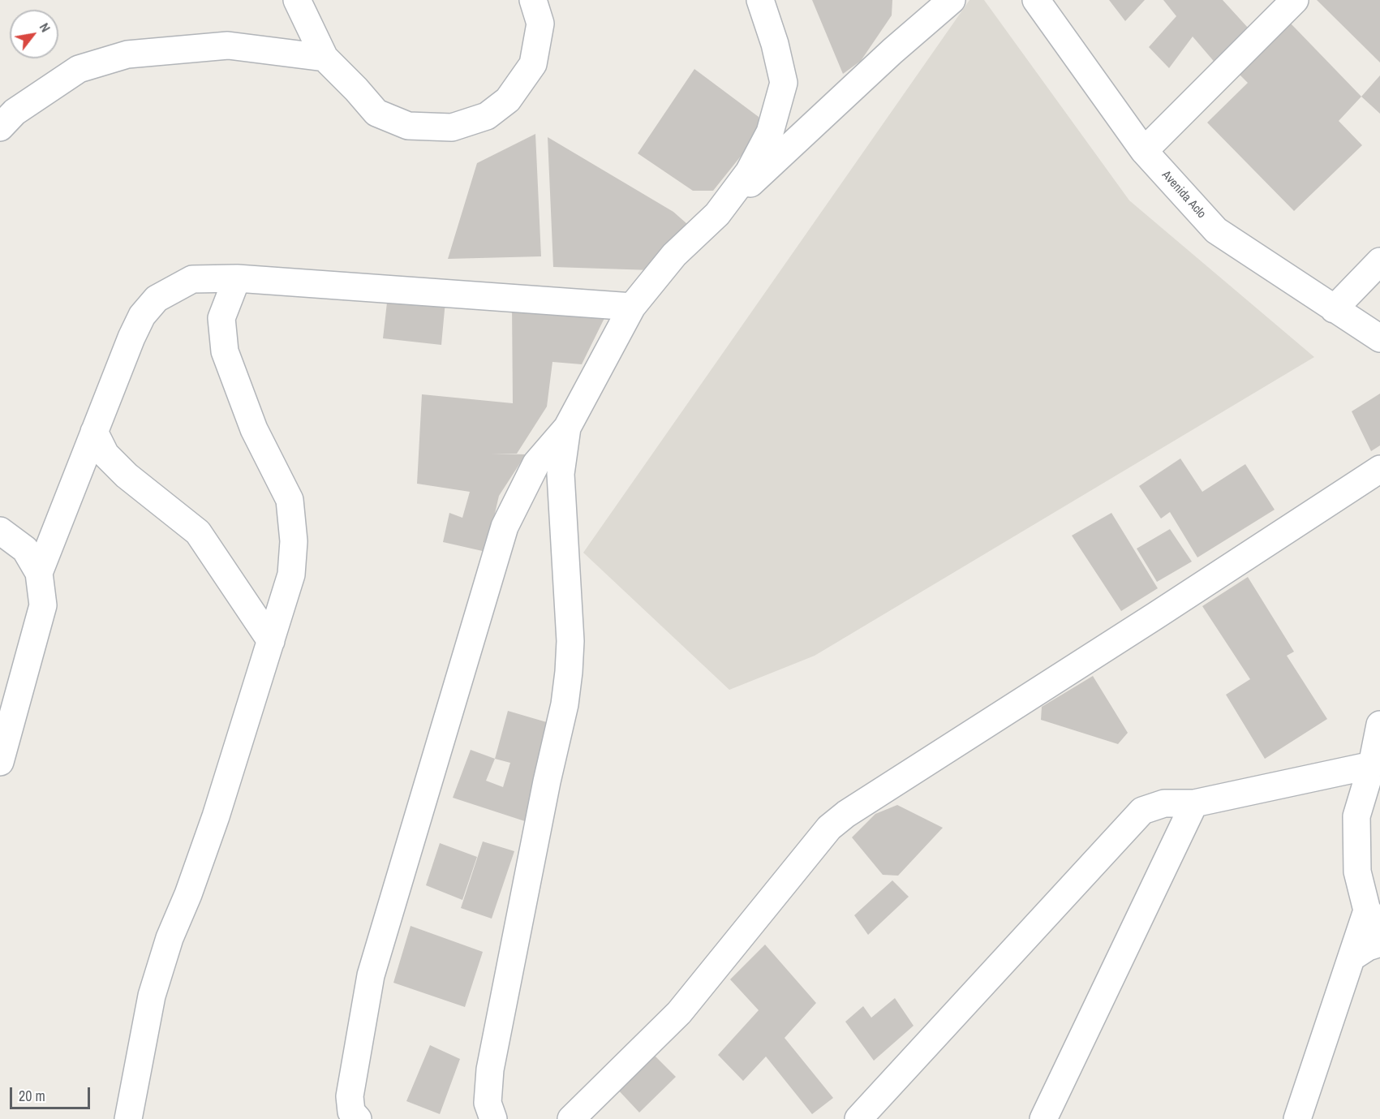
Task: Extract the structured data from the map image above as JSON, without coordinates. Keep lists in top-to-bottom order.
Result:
{
  "streets": {
    "street": ["Avenida Aclo"]
  },
  "scale_bar": "20 m",
  "north": "top right"
}
